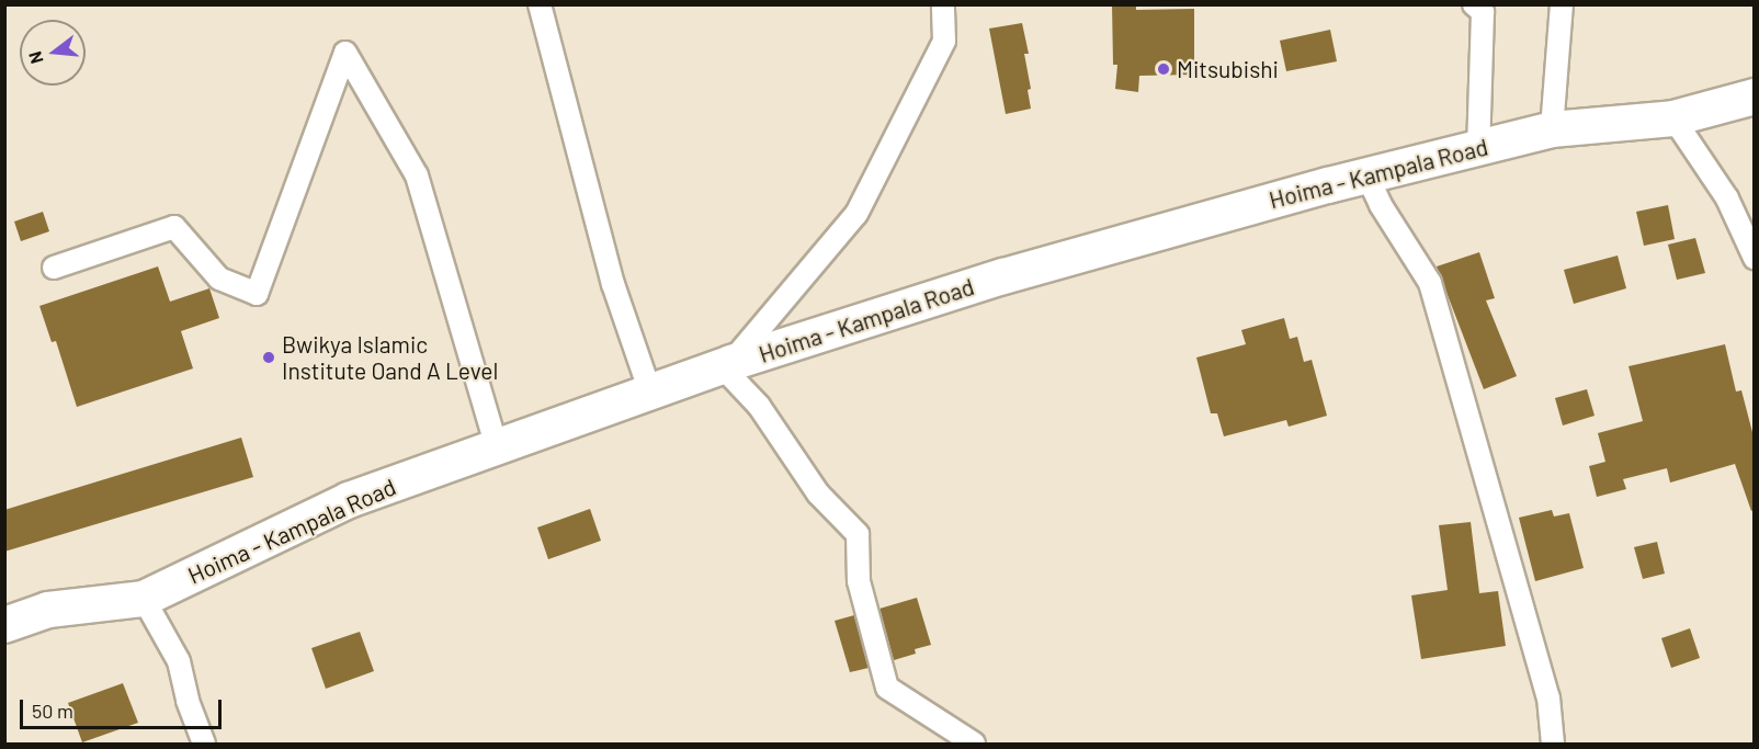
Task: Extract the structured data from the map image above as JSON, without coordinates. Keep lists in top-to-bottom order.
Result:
{
  "streets": {
    "main road": ["Hoima - Kampala Road"]
  },
  "places": ["Mitsubishi", "Bwikya Islamic Institute Oand A Level"],
  "scale_bar": "50 m",
  "north": "left"
}
